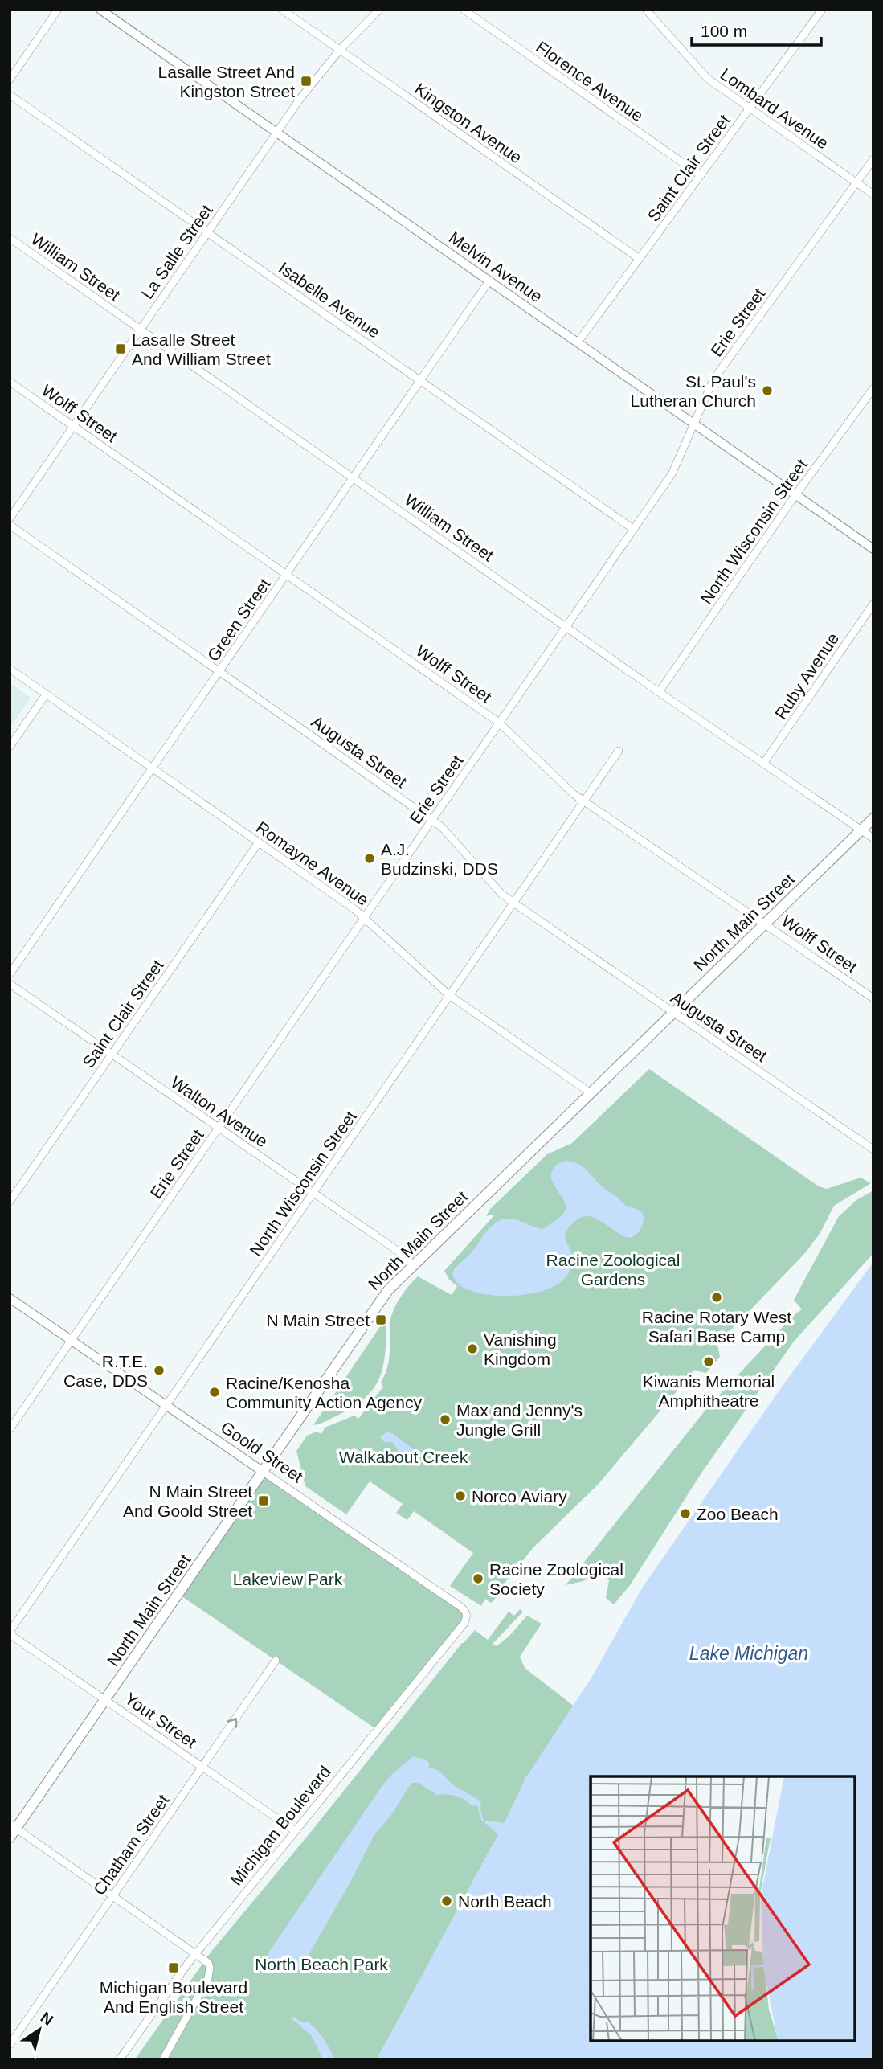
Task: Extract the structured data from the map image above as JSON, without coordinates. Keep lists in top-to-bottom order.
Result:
{
  "streets": {
    "main road": ["North Main Street"],
    "street": [
      "Florence Avenue",
      "Lombard Avenue",
      "Kingston Avenue",
      "Saint Clair Street",
      "La Salle Street",
      "William Street",
      "Melvin Avenue",
      "Isabelle Avenue",
      "Erie Street",
      "Wolff Street",
      "North Wisconsin Street",
      "Green Street",
      "Ruby Avenue",
      "Augusta Street",
      "Romayne Avenue",
      "Walton Avenue",
      "Goold Street",
      "Yout Street",
      "Michigan Boulevard",
      "Chatham Street"
    ]
  },
  "crossings": [
    ["Florence Avenue", "Saint Clair Street"],
    ["Lombard Avenue", "Saint Clair Street"],
    ["Lombard Avenue", "Erie Street"],
    ["Kingston Avenue", "Saint Clair Street"],
    ["Kingston Avenue", "La Salle Street"],
    ["Saint Clair Street", "Melvin Avenue"],
    ["Saint Clair Street", "Romayne Avenue"],
    ["Saint Clair Street", "Walton Avenue"],
    ["La Salle Street", "William Street"],
    ["La Salle Street", "Melvin Avenue"],
    ["La Salle Street", "Isabelle Avenue"],
    ["La Salle Street", "Wolff Street"],
    ["William Street", "Erie Street"],
    ["William Street", "North Wisconsin Street"],
    ["William Street", "Green Street"],
    ["William Street", "Ruby Avenue"],
    ["William Street", "North Main Street"],
    ["Melvin Avenue", "Erie Street"],
    ["Melvin Avenue", "North Wisconsin Street"],
    ["Melvin Avenue", "Green Street"],
    ["Isabelle Avenue", "Erie Street"],
    ["Isabelle Avenue", "Green Street"],
    ["Erie Street", "Wolff Street"],
    ["Erie Street", "Augusta Street"],
    ["Erie Street", "Romayne Avenue"],
    ["Erie Street", "Walton Avenue"],
    ["Erie Street", "Goold Street"],
    ["Wolff Street", "North Wisconsin Street"],
    ["Wolff Street", "Green Street"],
    ["Wolff Street", "North Main Street"],
    ["North Wisconsin Street", "Augusta Street"],
    ["North Wisconsin Street", "Romayne Avenue"],
    ["North Wisconsin Street", "Walton Avenue"],
    ["North Wisconsin Street", "Goold Street"],
    ["North Wisconsin Street", "Yout Street"],
    ["Green Street", "Augusta Street"],
    ["Green Street", "Romayne Avenue"],
    ["Augusta Street", "North Main Street"],
    ["Romayne Avenue", "North Main Street"],
    ["North Main Street", "Walton Avenue"],
    ["North Main Street", "Goold Street"],
    ["North Main Street", "Yout Street"],
    ["Goold Street", "Michigan Boulevard"],
    ["Yout Street", "Michigan Boulevard"],
    ["Yout Street", "Chatham Street"]
  ],
  "water": ["Lake Michigan"],
  "parks": [
    "Racine Zoological Gardens",
    "Walkabout Creek",
    "Lakeview Park",
    "North Beach Park"
  ],
  "places": {
    "transit": [
      "Lasalle Street And Kingston Street",
      "Lasalle Street And William Street",
      "N Main Street",
      "N Main Street And Goold Street",
      "Michigan Boulevard And English Street"
    ],
    "other": [
      "St. Paul's Lutheran Church",
      "A.J. Budzinski, DDS",
      "Racine Rotary West Safari Base Camp",
      "Vanishing Kingdom",
      "Kiwanis Memorial Amphitheatre",
      "R.T.E. Case, DDS",
      "Racine/Kenosha Community Action Agency",
      "Max and Jenny's Jungle Grill",
      "Norco Aviary",
      "Zoo Beach",
      "Racine Zoological Society",
      "North Beach"
    ]
  },
  "scale_bar": "100 m",
  "north": "top right"
}
